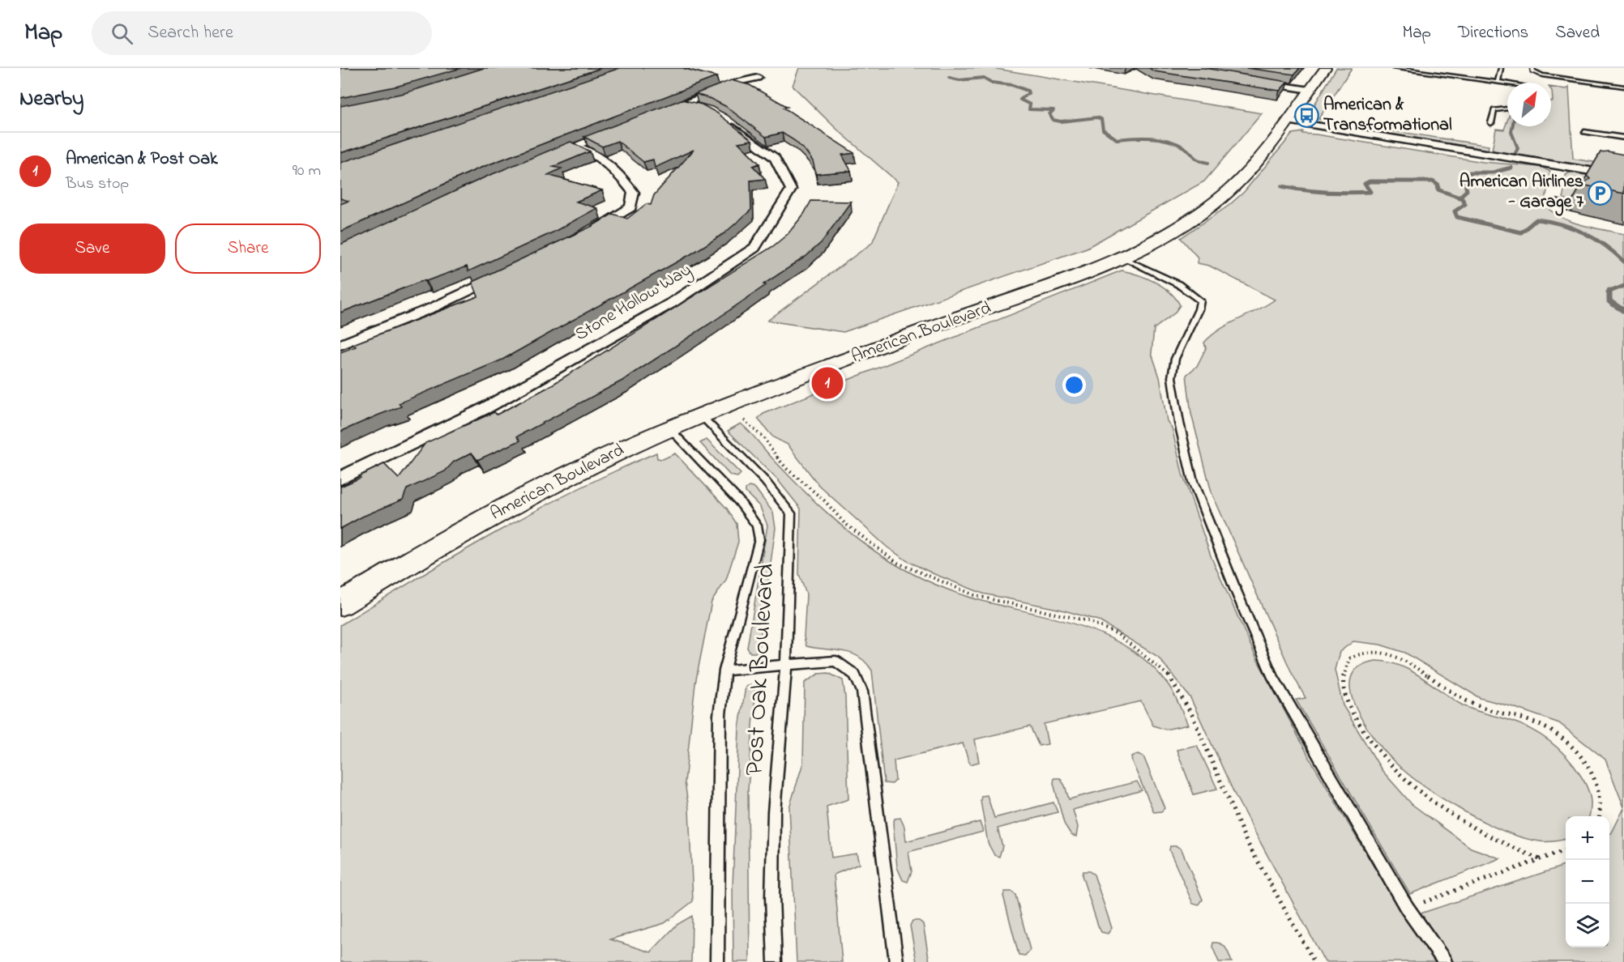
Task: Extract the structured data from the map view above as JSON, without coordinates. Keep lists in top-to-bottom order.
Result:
{
  "streets": {
    "street": ["Stone Hollow Way", "American Boulevard"],
    "lane": ["Post Oak Boulevard"]
  },
  "crossings": [
    ["American Boulevard", "Post Oak Boulevard"]
  ],
  "places": {
    "bus stop": ["American & Transformational"],
    "parking": ["American Airlines - Garage 7"]
  },
  "north": "top right",
  "page": {
    "header": "Map",
    "search": "Search here",
    "nav": ["Map", "Directions", "Saved"],
    "heading": "Nearby",
    "list": [
      {
        "mark": "1",
        "name": "American & Post Oak",
        "note": "Bus stop",
        "value": "90 m"
      }
    ],
    "buttons": ["Save", "Share"],
    "pins": "1",
    "map_buttons": ["+", "−"]
  }
}
